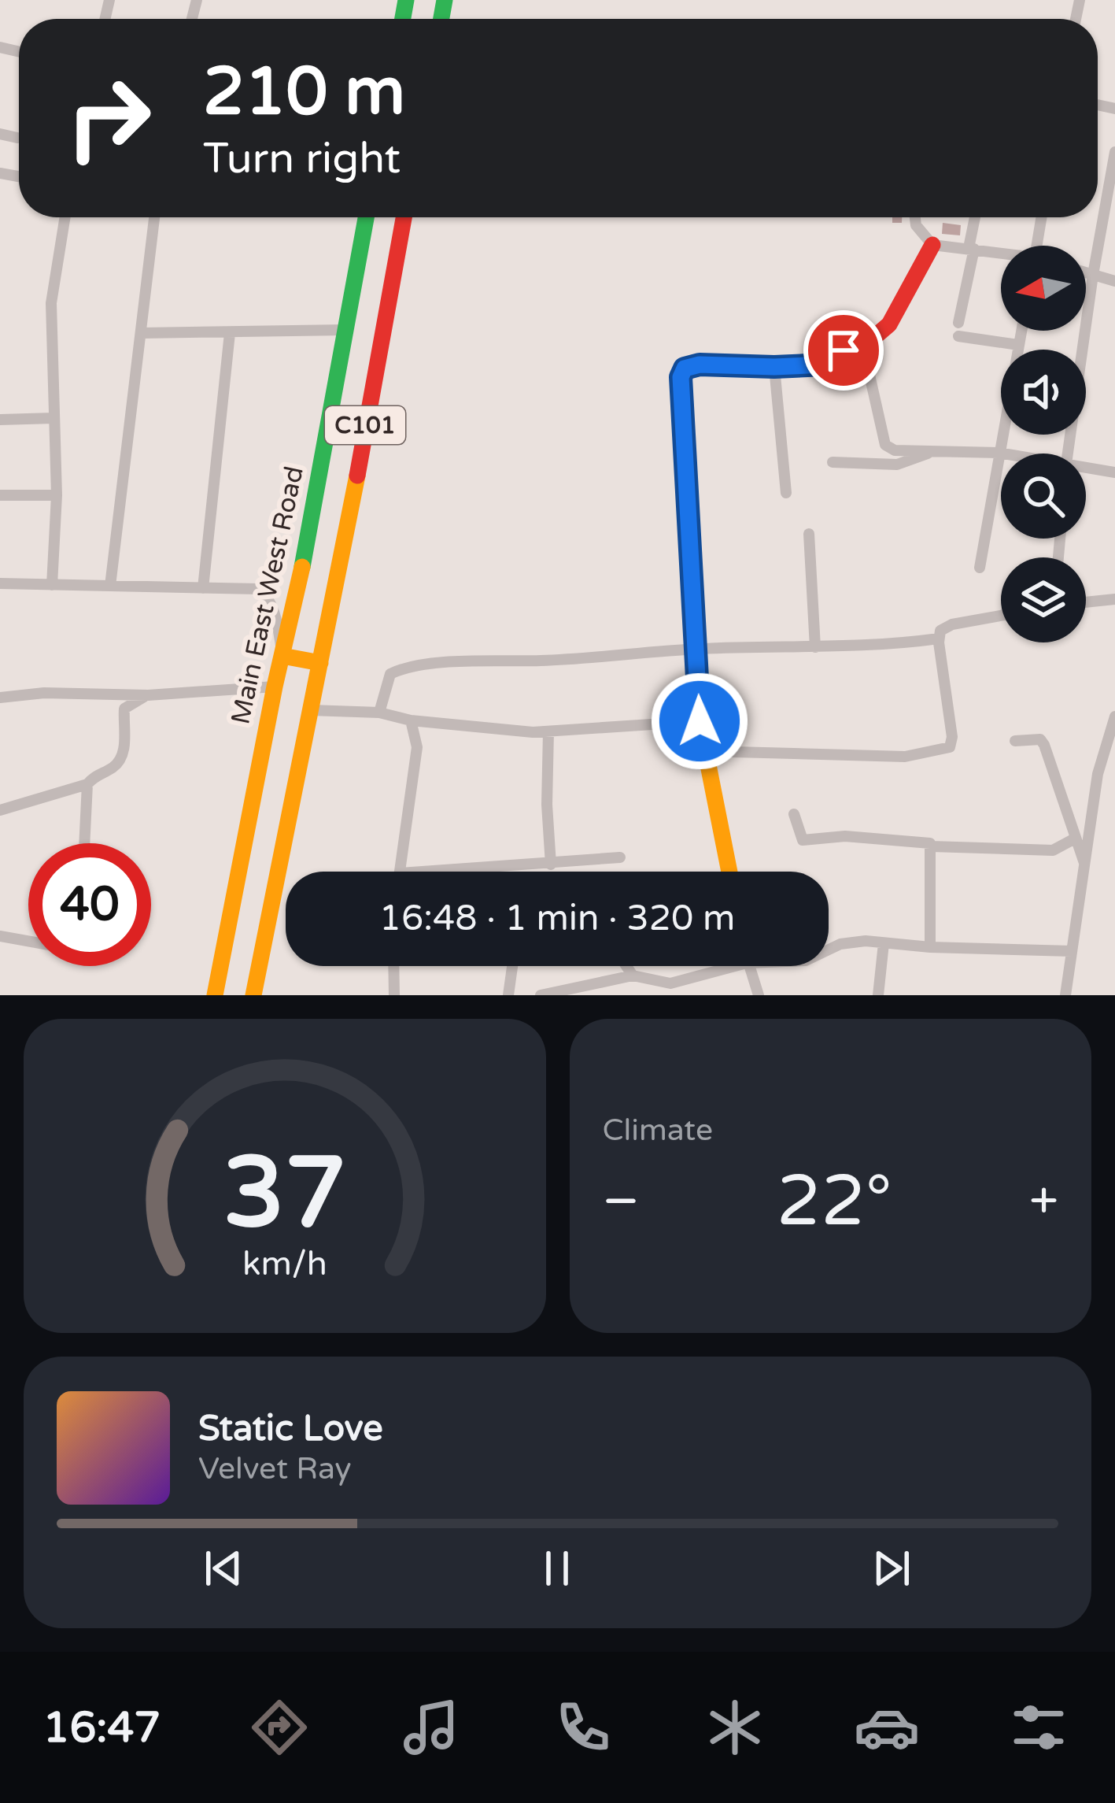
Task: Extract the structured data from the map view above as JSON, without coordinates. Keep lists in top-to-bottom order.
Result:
{
  "streets": {
    "main road": ["C101", "Main East West Road"]
  },
  "north": "left",
  "page": {
    "turn": ["210 m", "Turn right"],
    "limit": "40",
    "trip": "16:48 · 1 min · 320 m",
    "tile": "Climate",
    "heat": ["−", "22°", "+"],
    "song": ["Static Love", "Velvet Ray"],
    "tabs": "16:47",
    "gauge": ["37", "km/h"]
  }
}
